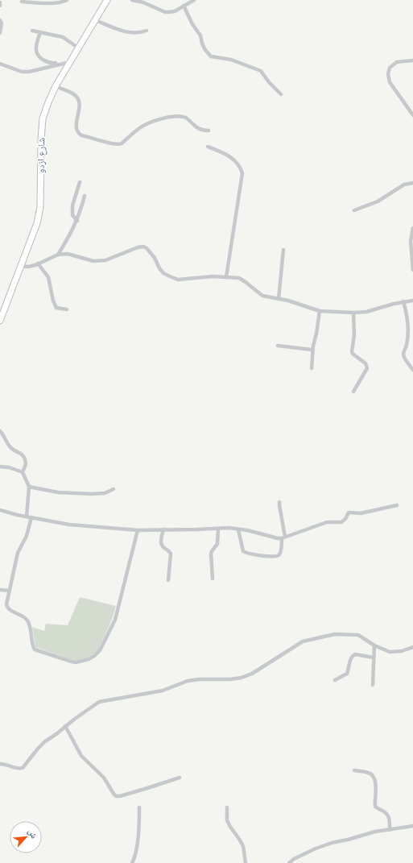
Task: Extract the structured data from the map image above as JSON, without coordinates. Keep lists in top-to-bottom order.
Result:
{
  "streets": {
    "street": ["شارع ازدو"]
  },
  "north": "top right"
}
